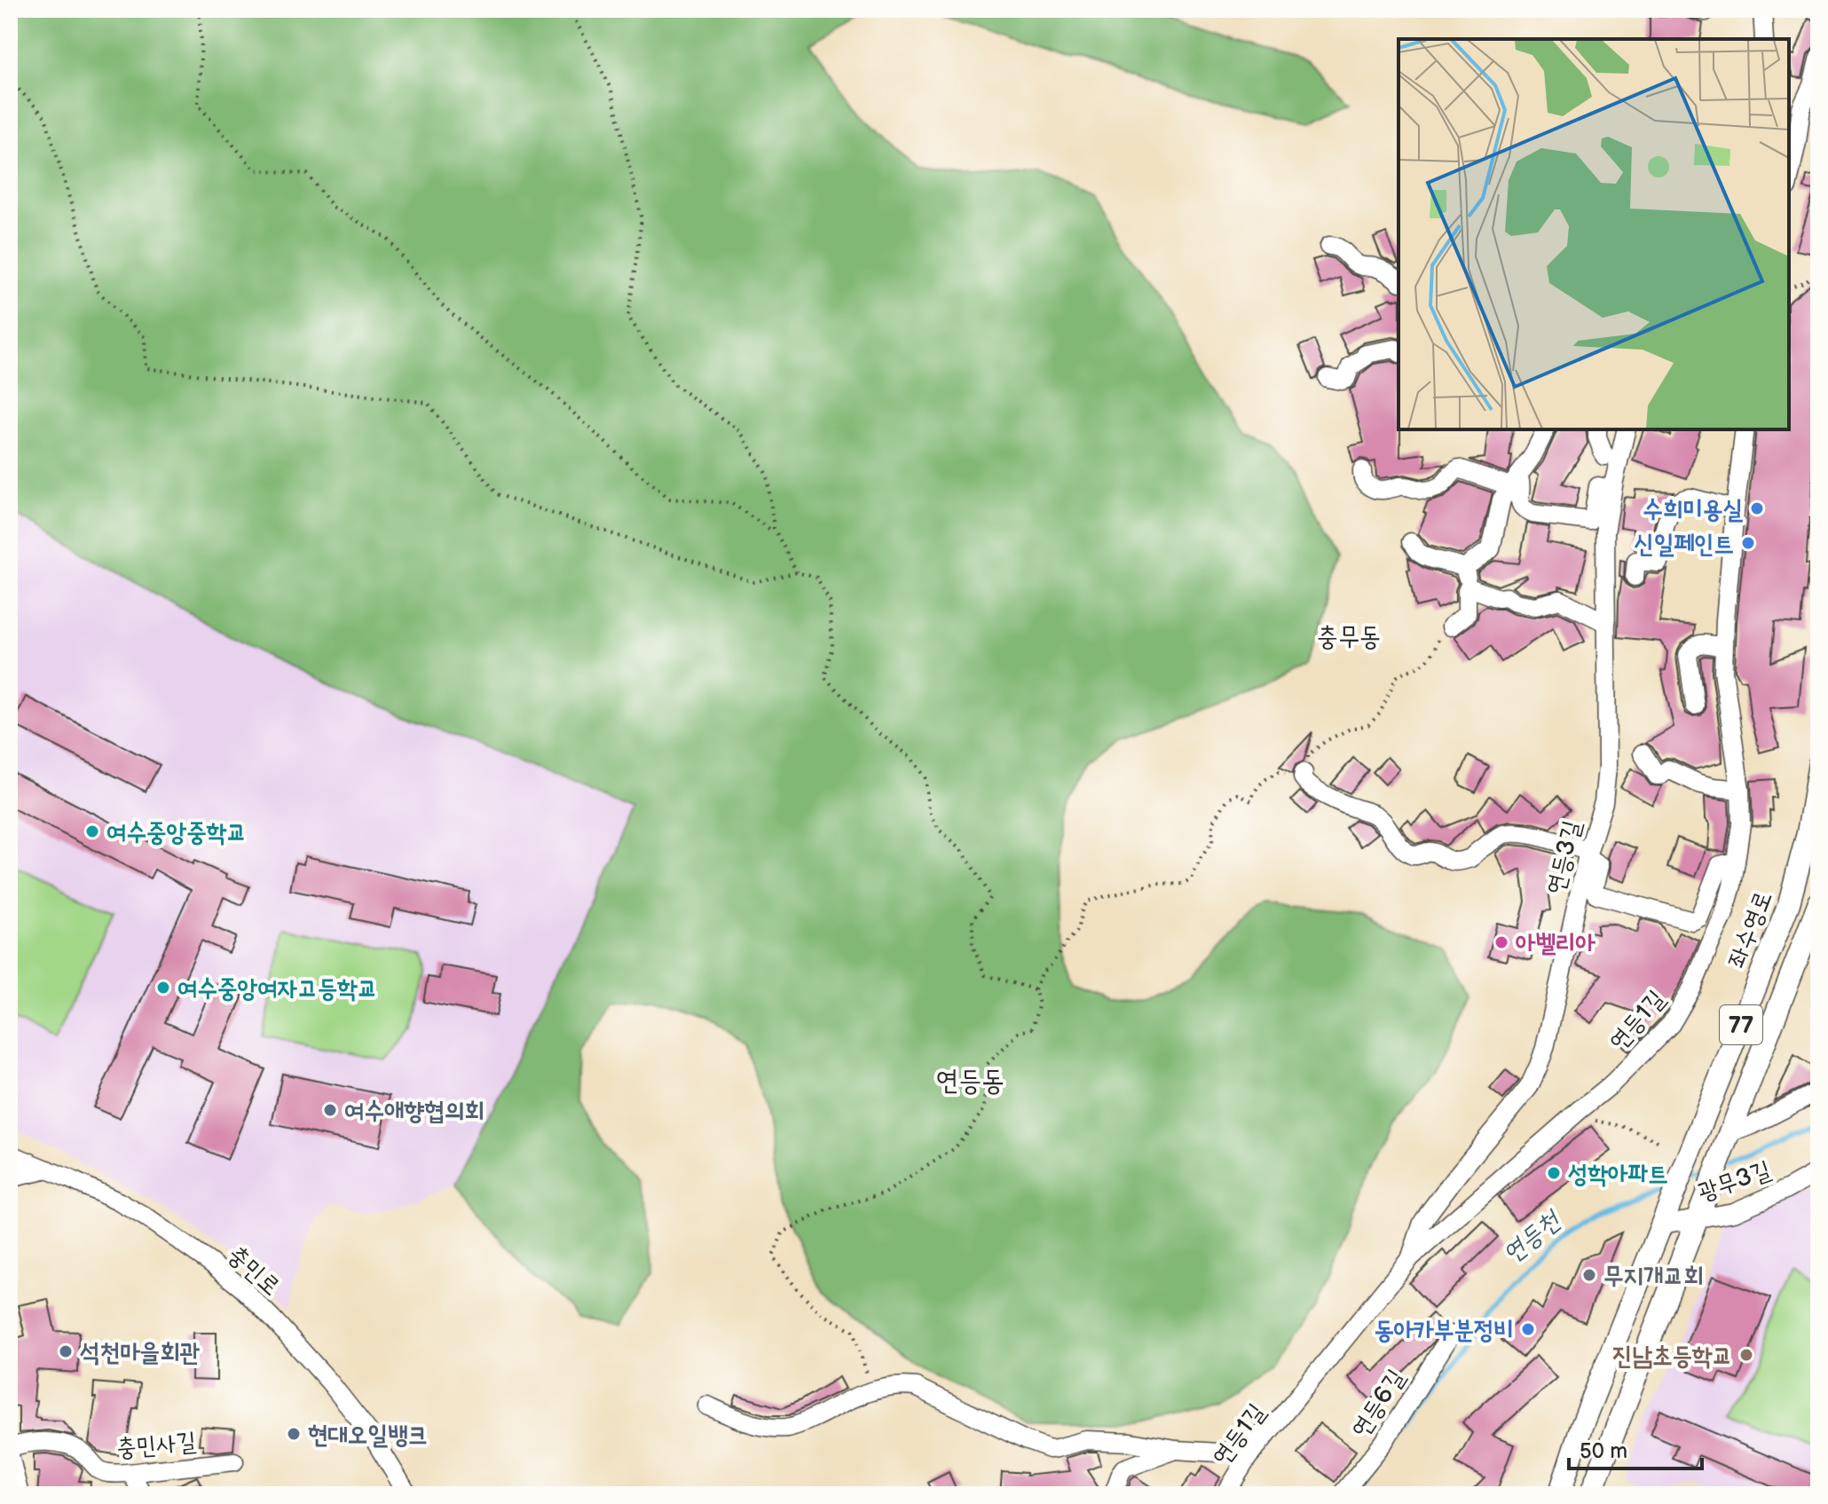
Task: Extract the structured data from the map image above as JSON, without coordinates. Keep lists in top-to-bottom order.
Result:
{
  "streets": {
    "main road": ["좌수영로", "77"],
    "street": [
      "연등3길",
      "연등1길",
      "광무3길",
      "충민로",
      "연등6길",
      "충민사길"
    ]
  },
  "crossings": [
    ["연등3길", "연등1길"],
    ["좌수영로", "광무3길"]
  ],
  "districts": ["충무동", "연등동"],
  "water": ["연등천"],
  "places": [
    "수희미용실",
    "신일페인트",
    "여수중앙중학교",
    "아벨리아",
    "여수중앙여자고등학교",
    "여수애향협의회",
    "성학아파트",
    "무지개교회",
    "동아카부분정비",
    "석천마을회관",
    "진남초등학교",
    "현대오일뱅크"
  ],
  "scale_bar": "50 m"
}
